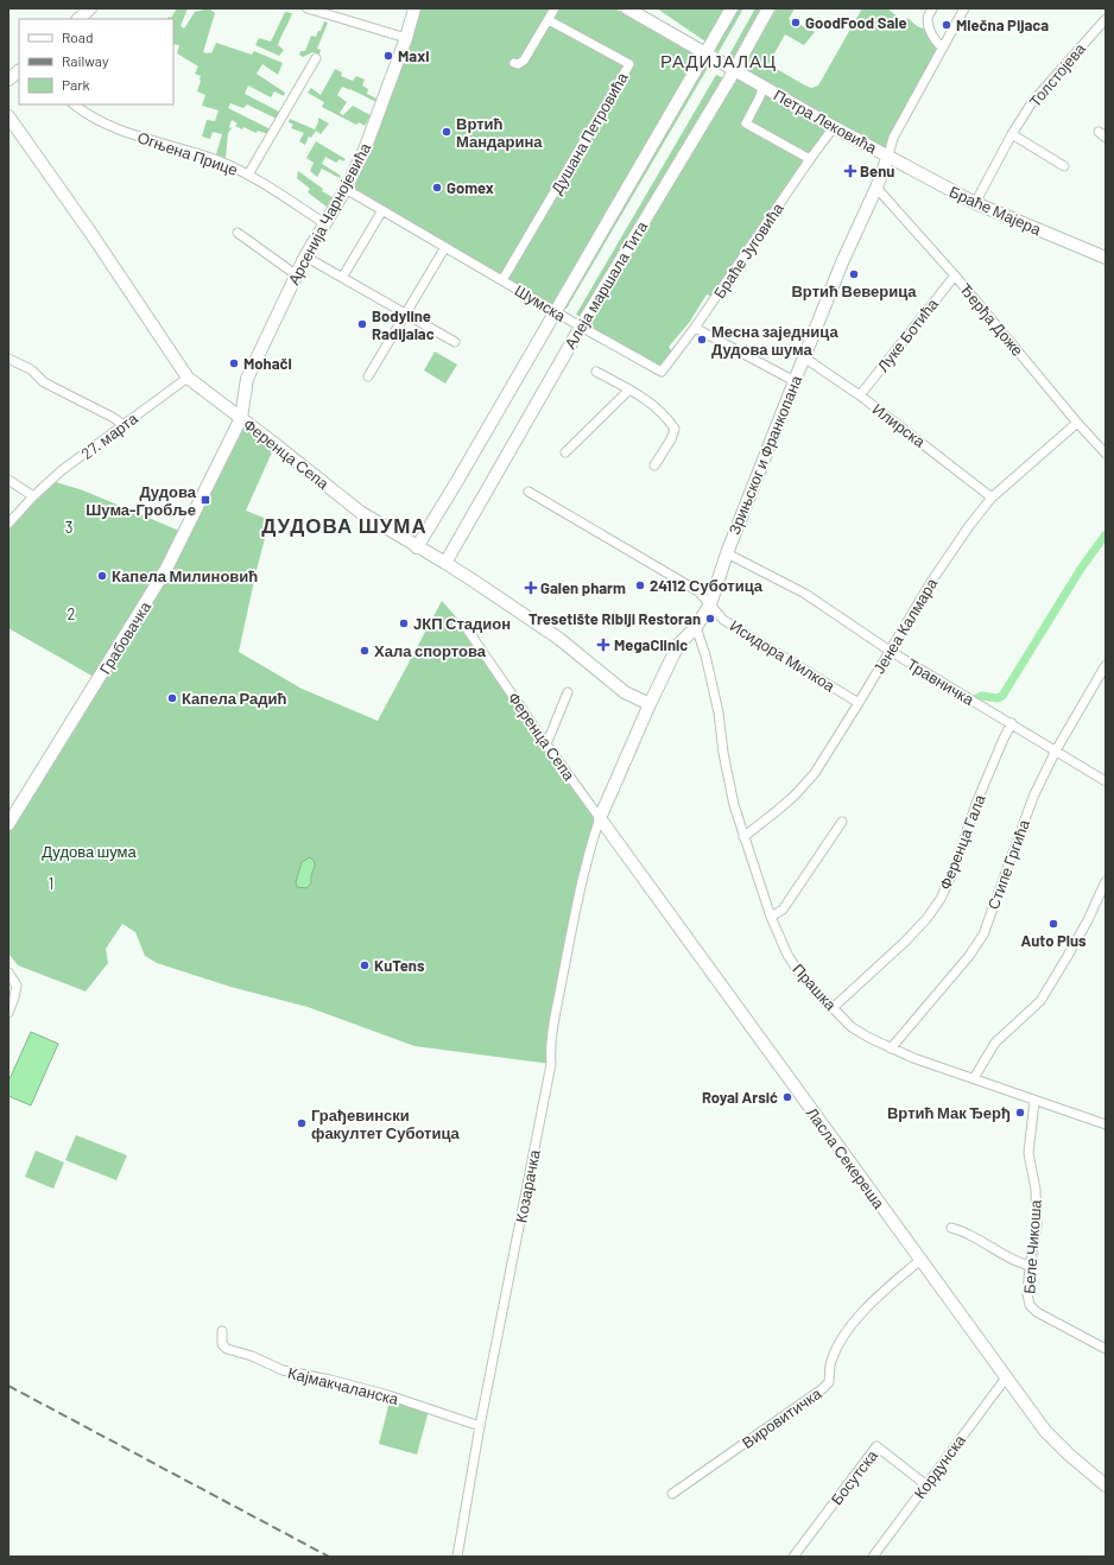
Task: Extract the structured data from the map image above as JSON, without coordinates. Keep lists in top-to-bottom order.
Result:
{
  "streets": {
    "street": [
      "Толстојева",
      "Петра Лековића",
      "Душана Петровића",
      "Огњена Прице",
      "Браће Мајера",
      "Арсенија Чарнојевића",
      "Браће Југовића",
      "Алеја маршала Тита",
      "Шумска",
      "Ђерђа Доже",
      "Луке Ботића",
      "Илирска",
      "27. марта",
      "Ференца Сепа",
      "Зрињског и Франкопана",
      "Јенеа Калмара",
      "Грабовачка",
      "Исидора Милкоа",
      "Травничка",
      "Ференца Гала",
      "Стипе Гргића",
      "Прашка",
      "Ласла Секереша",
      "Козарачка",
      "Беле Чикоша",
      "Кајмакчаланска",
      "Вировитичка",
      "Кордунска",
      "Босутска"
    ]
  },
  "crossings": [
    ["Толстојева", "Браће Мајера"],
    ["Петра Лековића", "Браће Мајера"],
    ["Петра Лековића", "Браће Југовића"],
    ["Петра Лековића", "Алеја маршала Тита"],
    ["Петра Лековића", "Зрињског и Франкопана"],
    ["Душана Петровића", "Шумска"],
    ["Огњена Прице", "Арсенија Чарнојевића"],
    ["Браће Мајера", "Зрињског и Франкопана"],
    ["Арсенија Чарнојевића", "Шумска"],
    ["Арсенија Чарнојевића", "Ференца Сепа"],
    ["Арсенија Чарнојевића", "Грабовачка"],
    ["Браће Југовића", "Шумска"],
    ["Алеја маршала Тита", "Шумска"],
    ["Алеја маршала Тита", "Ференца Сепа"],
    ["Ђерђа Доже", "Луке Ботића"],
    ["Ђерђа Доже", "Зрињског и Франкопана"],
    ["Ђерђа Доже", "Јенеа Калмара"],
    ["Луке Ботића", "Илирска"],
    ["Илирска", "Зрињског и Франкопана"],
    ["Илирска", "Јенеа Калмара"],
    ["27. марта", "Ференца Сепа"],
    ["Ференца Сепа", "Зрињског и Франкопана"],
    ["Ференца Сепа", "Грабовачка"],
    ["Ференца Сепа", "Ласла Секереша"],
    ["Ференца Сепа", "Козарачка"],
    ["Зрињског и Франкопана", "Исидора Милкоа"],
    ["Зрињског и Франкопана", "Травничка"],
    ["Зрињског и Франкопана", "Прашка"],
    ["Зрињског и Франкопана", "Ласла Секереша"],
    ["Зрињског и Франкопана", "Козарачка"],
    ["Јенеа Калмара", "Исидора Милкоа"],
    ["Јенеа Калмара", "Травничка"],
    ["Јенеа Калмара", "Прашка"],
    ["Травничка", "Ференца Гала"],
    ["Травничка", "Стипе Гргића"],
    ["Ференца Гала", "Прашка"],
    ["Стипе Гргића", "Прашка"],
    ["Прашка", "Беле Чикоша"],
    ["Ласла Секереша", "Козарачка"],
    ["Ласла Секереша", "Вировитичка"],
    ["Ласла Секереша", "Кордунска"],
    ["Козарачка", "Кајмакчаланска"],
    ["Кордунска", "Босутска"]
  ],
  "districts": ["РАДИЈАЛАЦ", "ДУДОВА ШУМА"],
  "parks": [
    "3",
    "2",
    "Дудова шума",
    "1"
  ],
  "places": {
    "other": [
      "GoodFood Sale",
      "Mlečna Pijaca",
      "Maxi",
      "Вртић Мандарина",
      "Gomex",
      "Вртић Веверица",
      "Bodyline Radijalac",
      "Месна заједница Дудова шума",
      "Mohači",
      "Капела Милиновић",
      "24112 Суботица",
      "Tresetište Riblji Restoran",
      "ЈКП Стадион",
      "Хала спортова",
      "Капела Радић",
      "Auto Plus",
      "KuTens",
      "Royal Arsić",
      "Вртић Мак Ђерђ",
      "Грађевински факултет Суботица"
    ],
    "health": ["Benu", "Galen pharm", "MegaClinic"],
    "transit": ["Дудова Шума-Гробље"]
  },
  "legend": ["Road", "Railway", "Park"]
}
